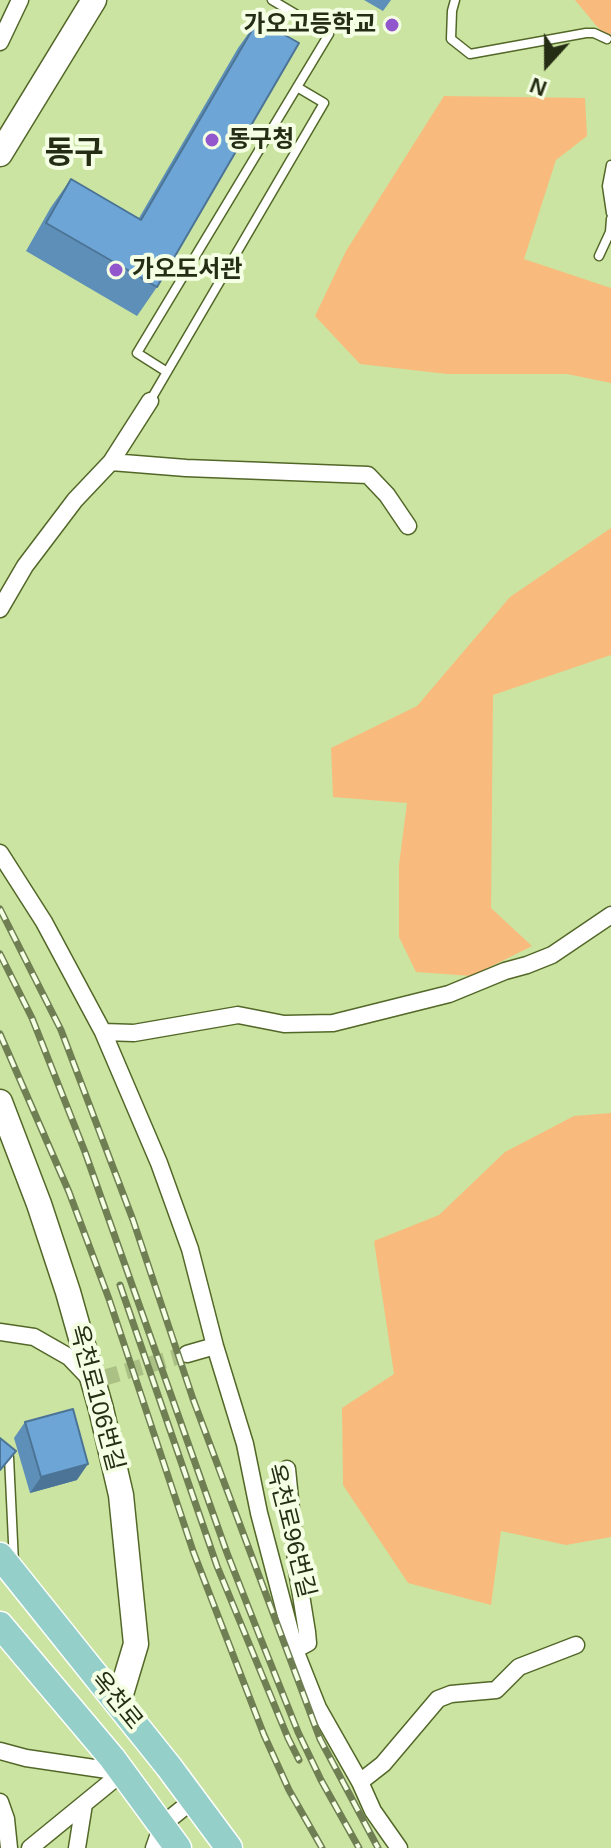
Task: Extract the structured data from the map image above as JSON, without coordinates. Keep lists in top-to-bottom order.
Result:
{
  "streets": {
    "main road": ["옥천로"],
    "street": ["옥천로106번길", "옥천로96번길"]
  },
  "crossings": [
    ["옥천로106번길", "옥천로"]
  ],
  "districts": ["동구"],
  "places": ["가오고등학교", "동구청", "가오도서관"],
  "north": "bottom"
}
